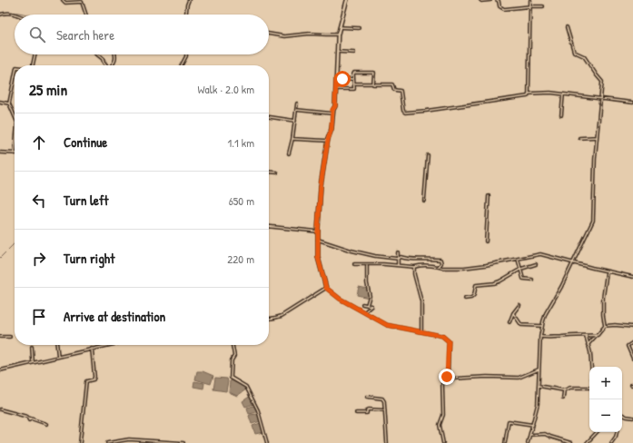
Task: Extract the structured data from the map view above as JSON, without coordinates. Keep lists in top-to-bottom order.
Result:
{
  "page": {
    "search": "Search here",
    "heading": ["25 min", "Walk · 2.0 km"],
    "list": [
      ["Continue", "1.1 km"],
      ["Turn left", "650 m"],
      ["Turn right", "220 m"],
      "Arrive at destination"
    ],
    "map_buttons": ["+", "−"]
  }
}
